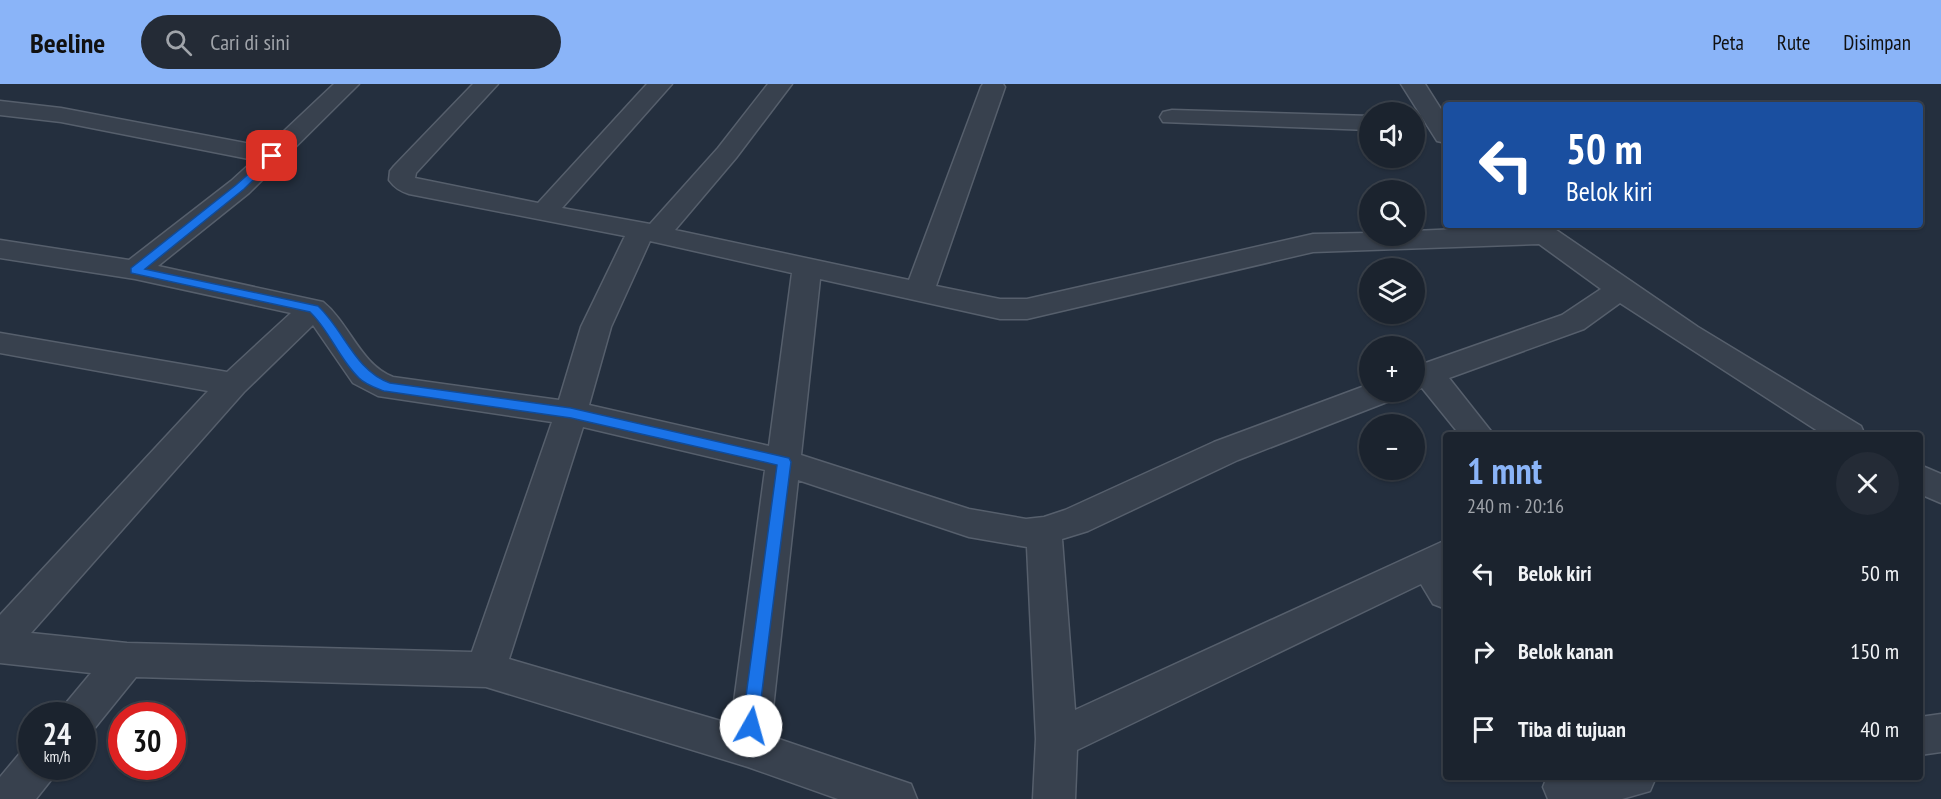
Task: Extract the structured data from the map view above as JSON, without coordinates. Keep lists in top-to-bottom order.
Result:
{
  "page": {
    "header": "Beeline",
    "search": "Cari di sini",
    "nav": ["Peta", "Rute", "Disimpan"],
    "map_buttons": ["+", "−"],
    "turn": ["50 m", "Belok kiri"],
    "heading": ["1 mnt", "240 m · 20:16"],
    "list": [
      {
        "name": "Belok kiri",
        "value": "50 m"
      },
      {
        "name": "Belok kanan",
        "value": "150 m"
      },
      {
        "name": "Tiba di tujuan",
        "value": "40 m"
      }
    ],
    "speed": "24 km/h",
    "limit": "30"
  }
}
